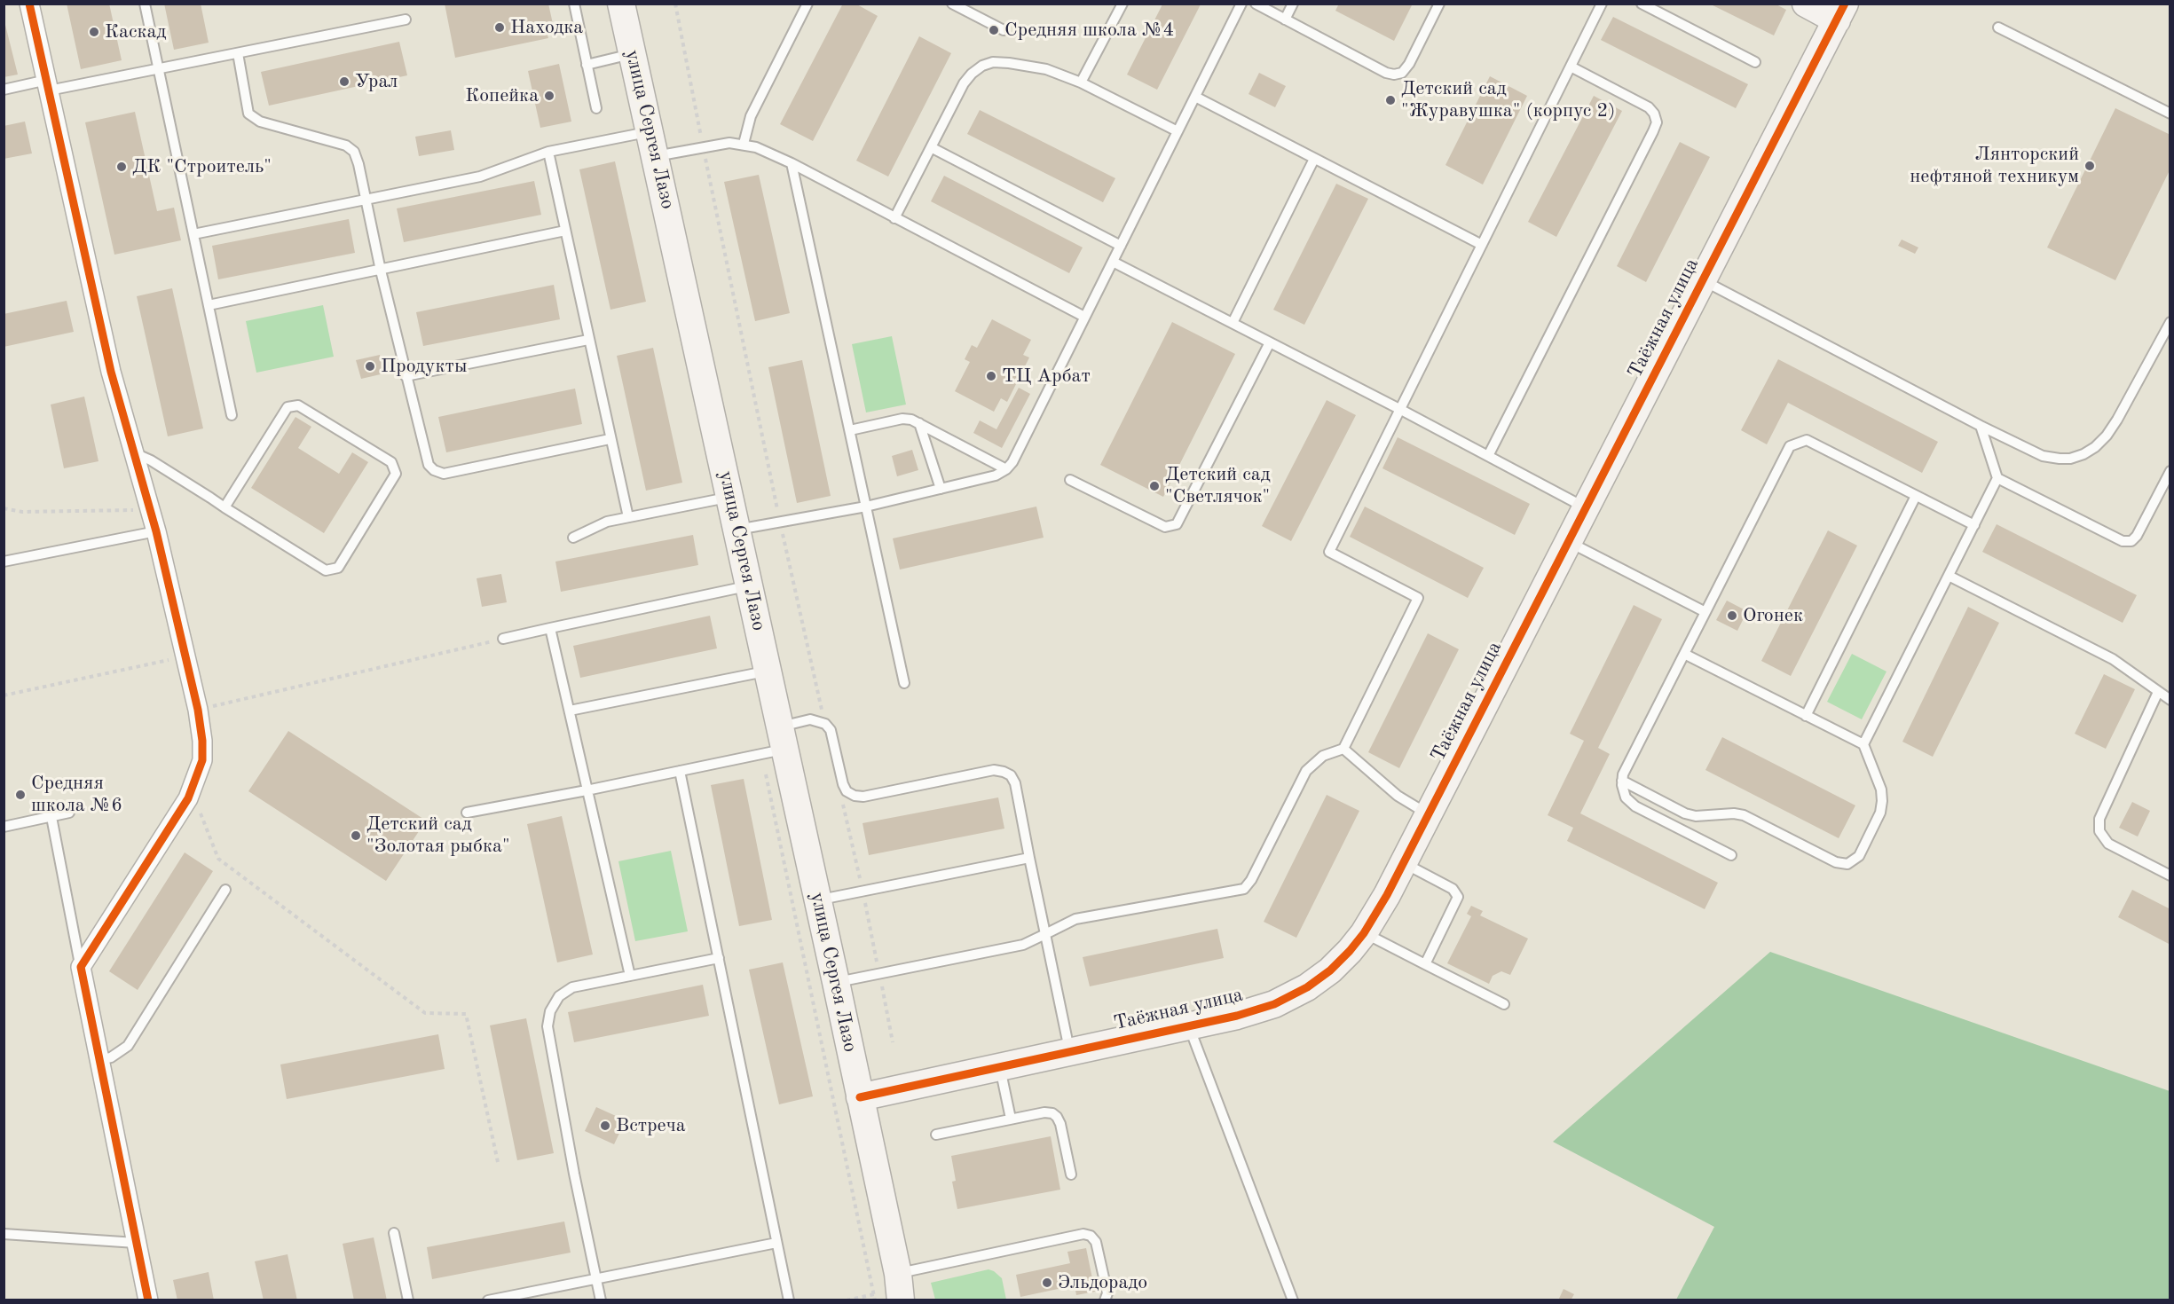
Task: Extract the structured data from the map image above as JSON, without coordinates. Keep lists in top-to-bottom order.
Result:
{
  "streets": {
    "street": ["улица Сергея Лазо", "Таёжная улица"]
  },
  "crossings": [
    ["улица Сергея Лазо", "Таёжная улица"]
  ],
  "places": [
    "Находка",
    "Средняя школа №4",
    "Каскад",
    "Урал",
    "Копейка",
    "Детский сад \"Журавушка\" (корпус 2)",
    "Лянторский нефтяной техникум",
    "ДК \"Строитель\"",
    "Продукты",
    "ТЦ Арбат",
    "Детский сад \"Светлячок\"",
    "Огонек",
    "Средняя школа №6",
    "Детский сад \"Золотая рыбка\"",
    "Встреча",
    "Эльдорадо"
  ]
}
